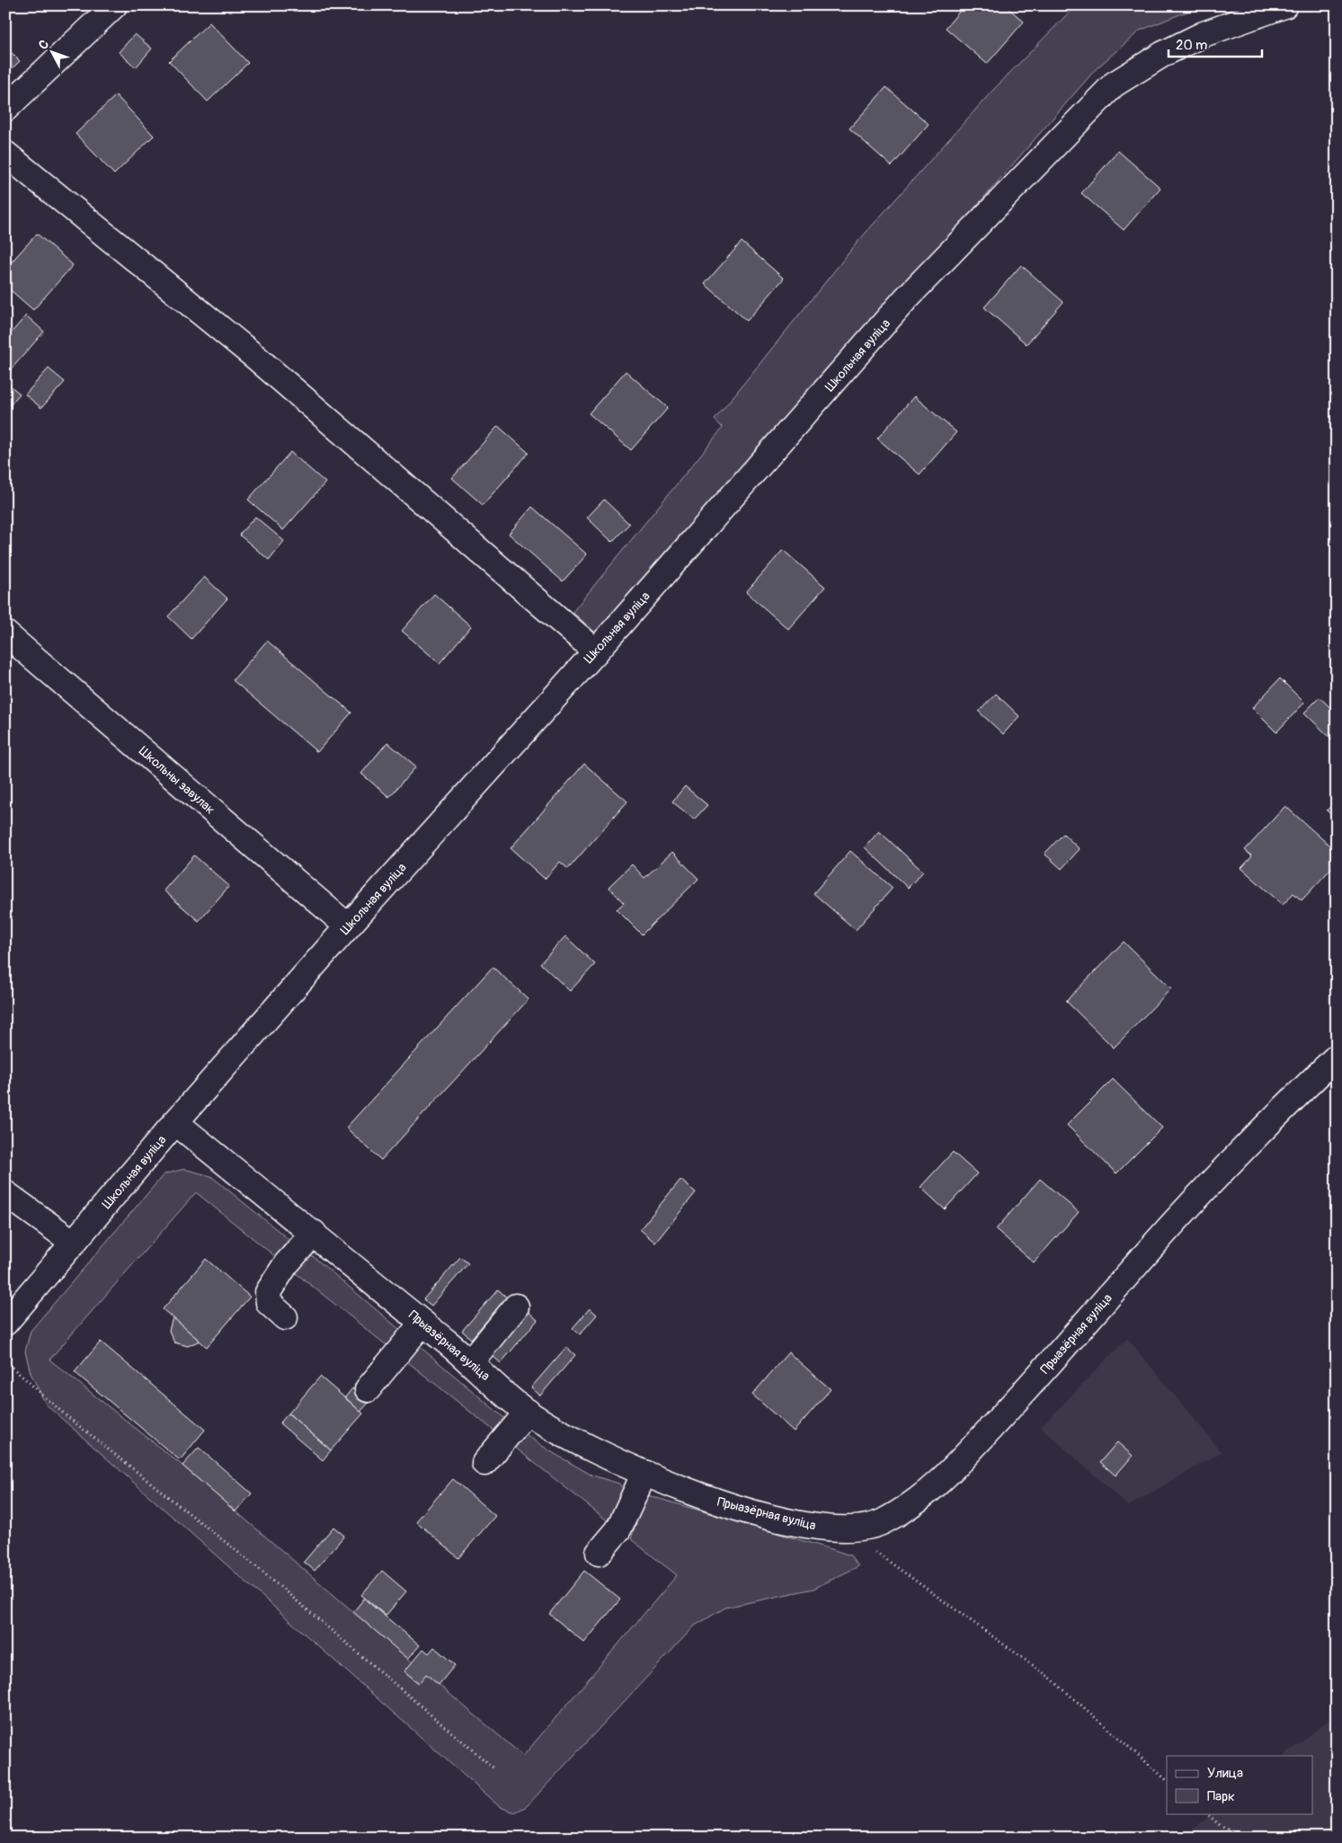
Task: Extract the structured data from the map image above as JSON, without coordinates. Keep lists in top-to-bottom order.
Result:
{
  "streets": {
    "street": ["Школьная вуліца", "Школьны завулак", "Прыазёрная вуліца"]
  },
  "crossings": [
    ["Школьная вуліца", "Школьны завулак"],
    ["Школьная вуліца", "Прыазёрная вуліца"]
  ],
  "legend": ["Улица", "Парк"],
  "scale_bar": "20 m",
  "north": "top left"
}
